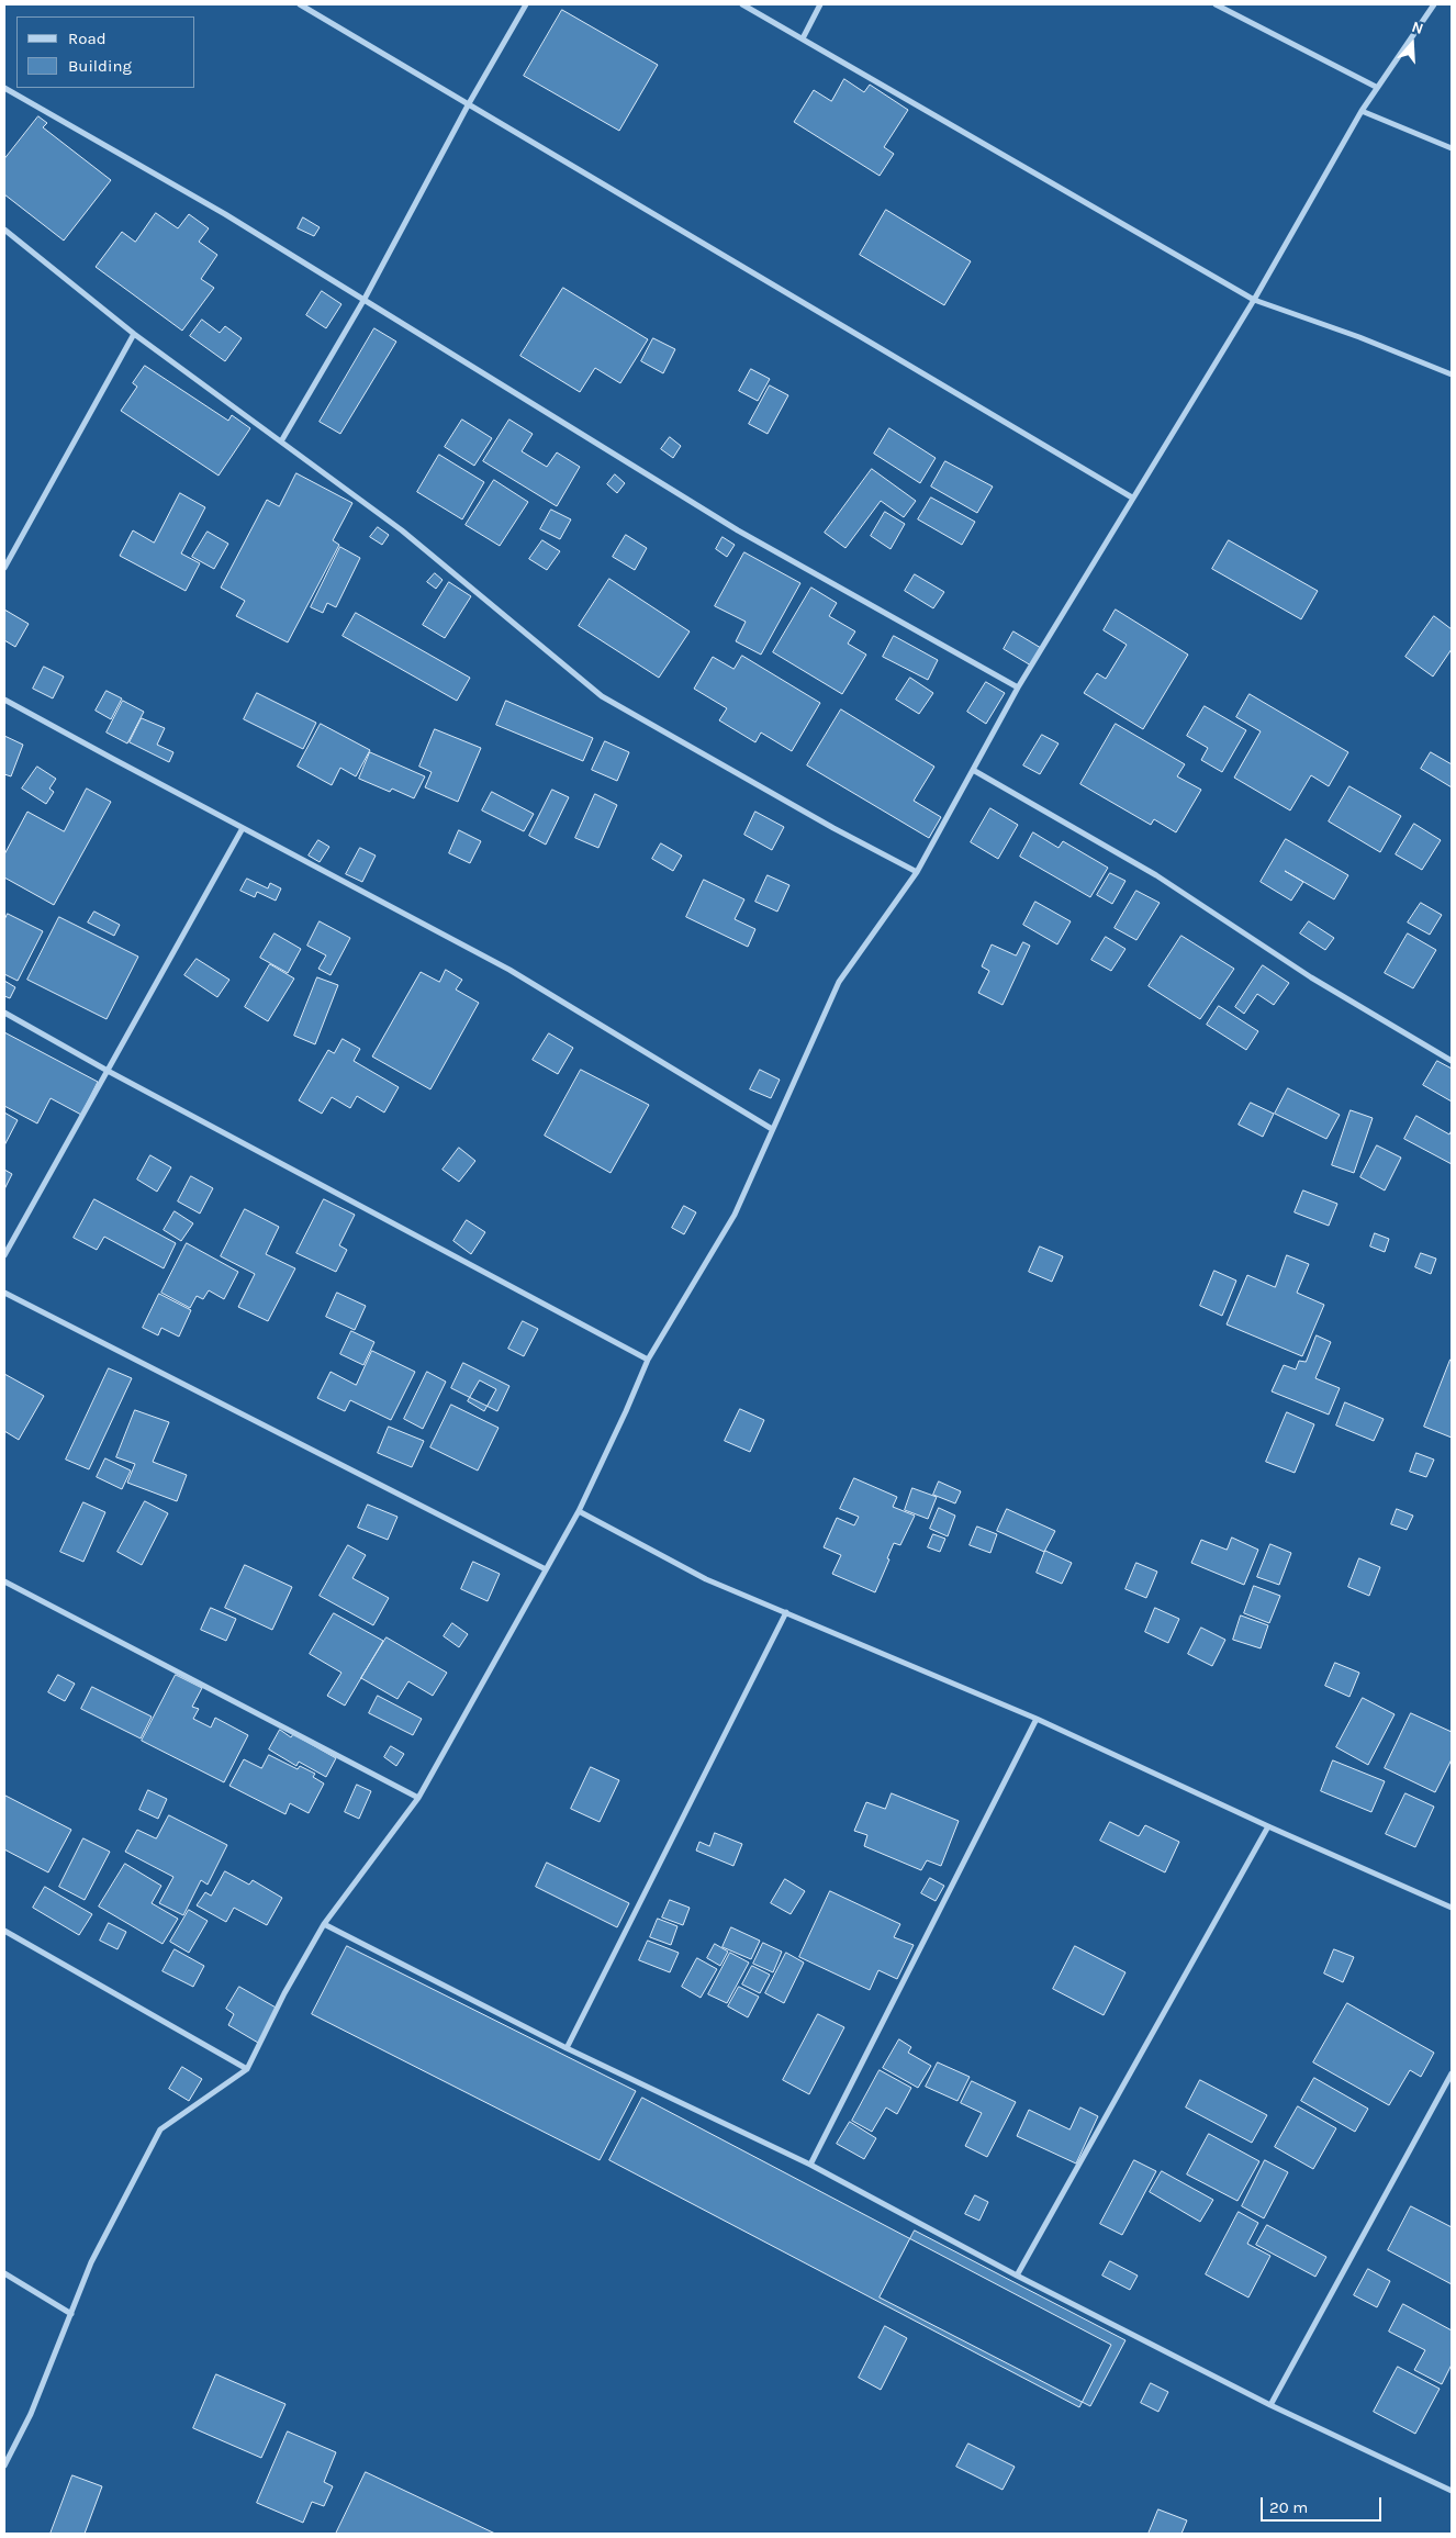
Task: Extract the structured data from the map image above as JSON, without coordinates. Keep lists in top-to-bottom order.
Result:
{
  "legend": ["Road", "Building"],
  "scale_bar": "20 m",
  "north": "top"
}
